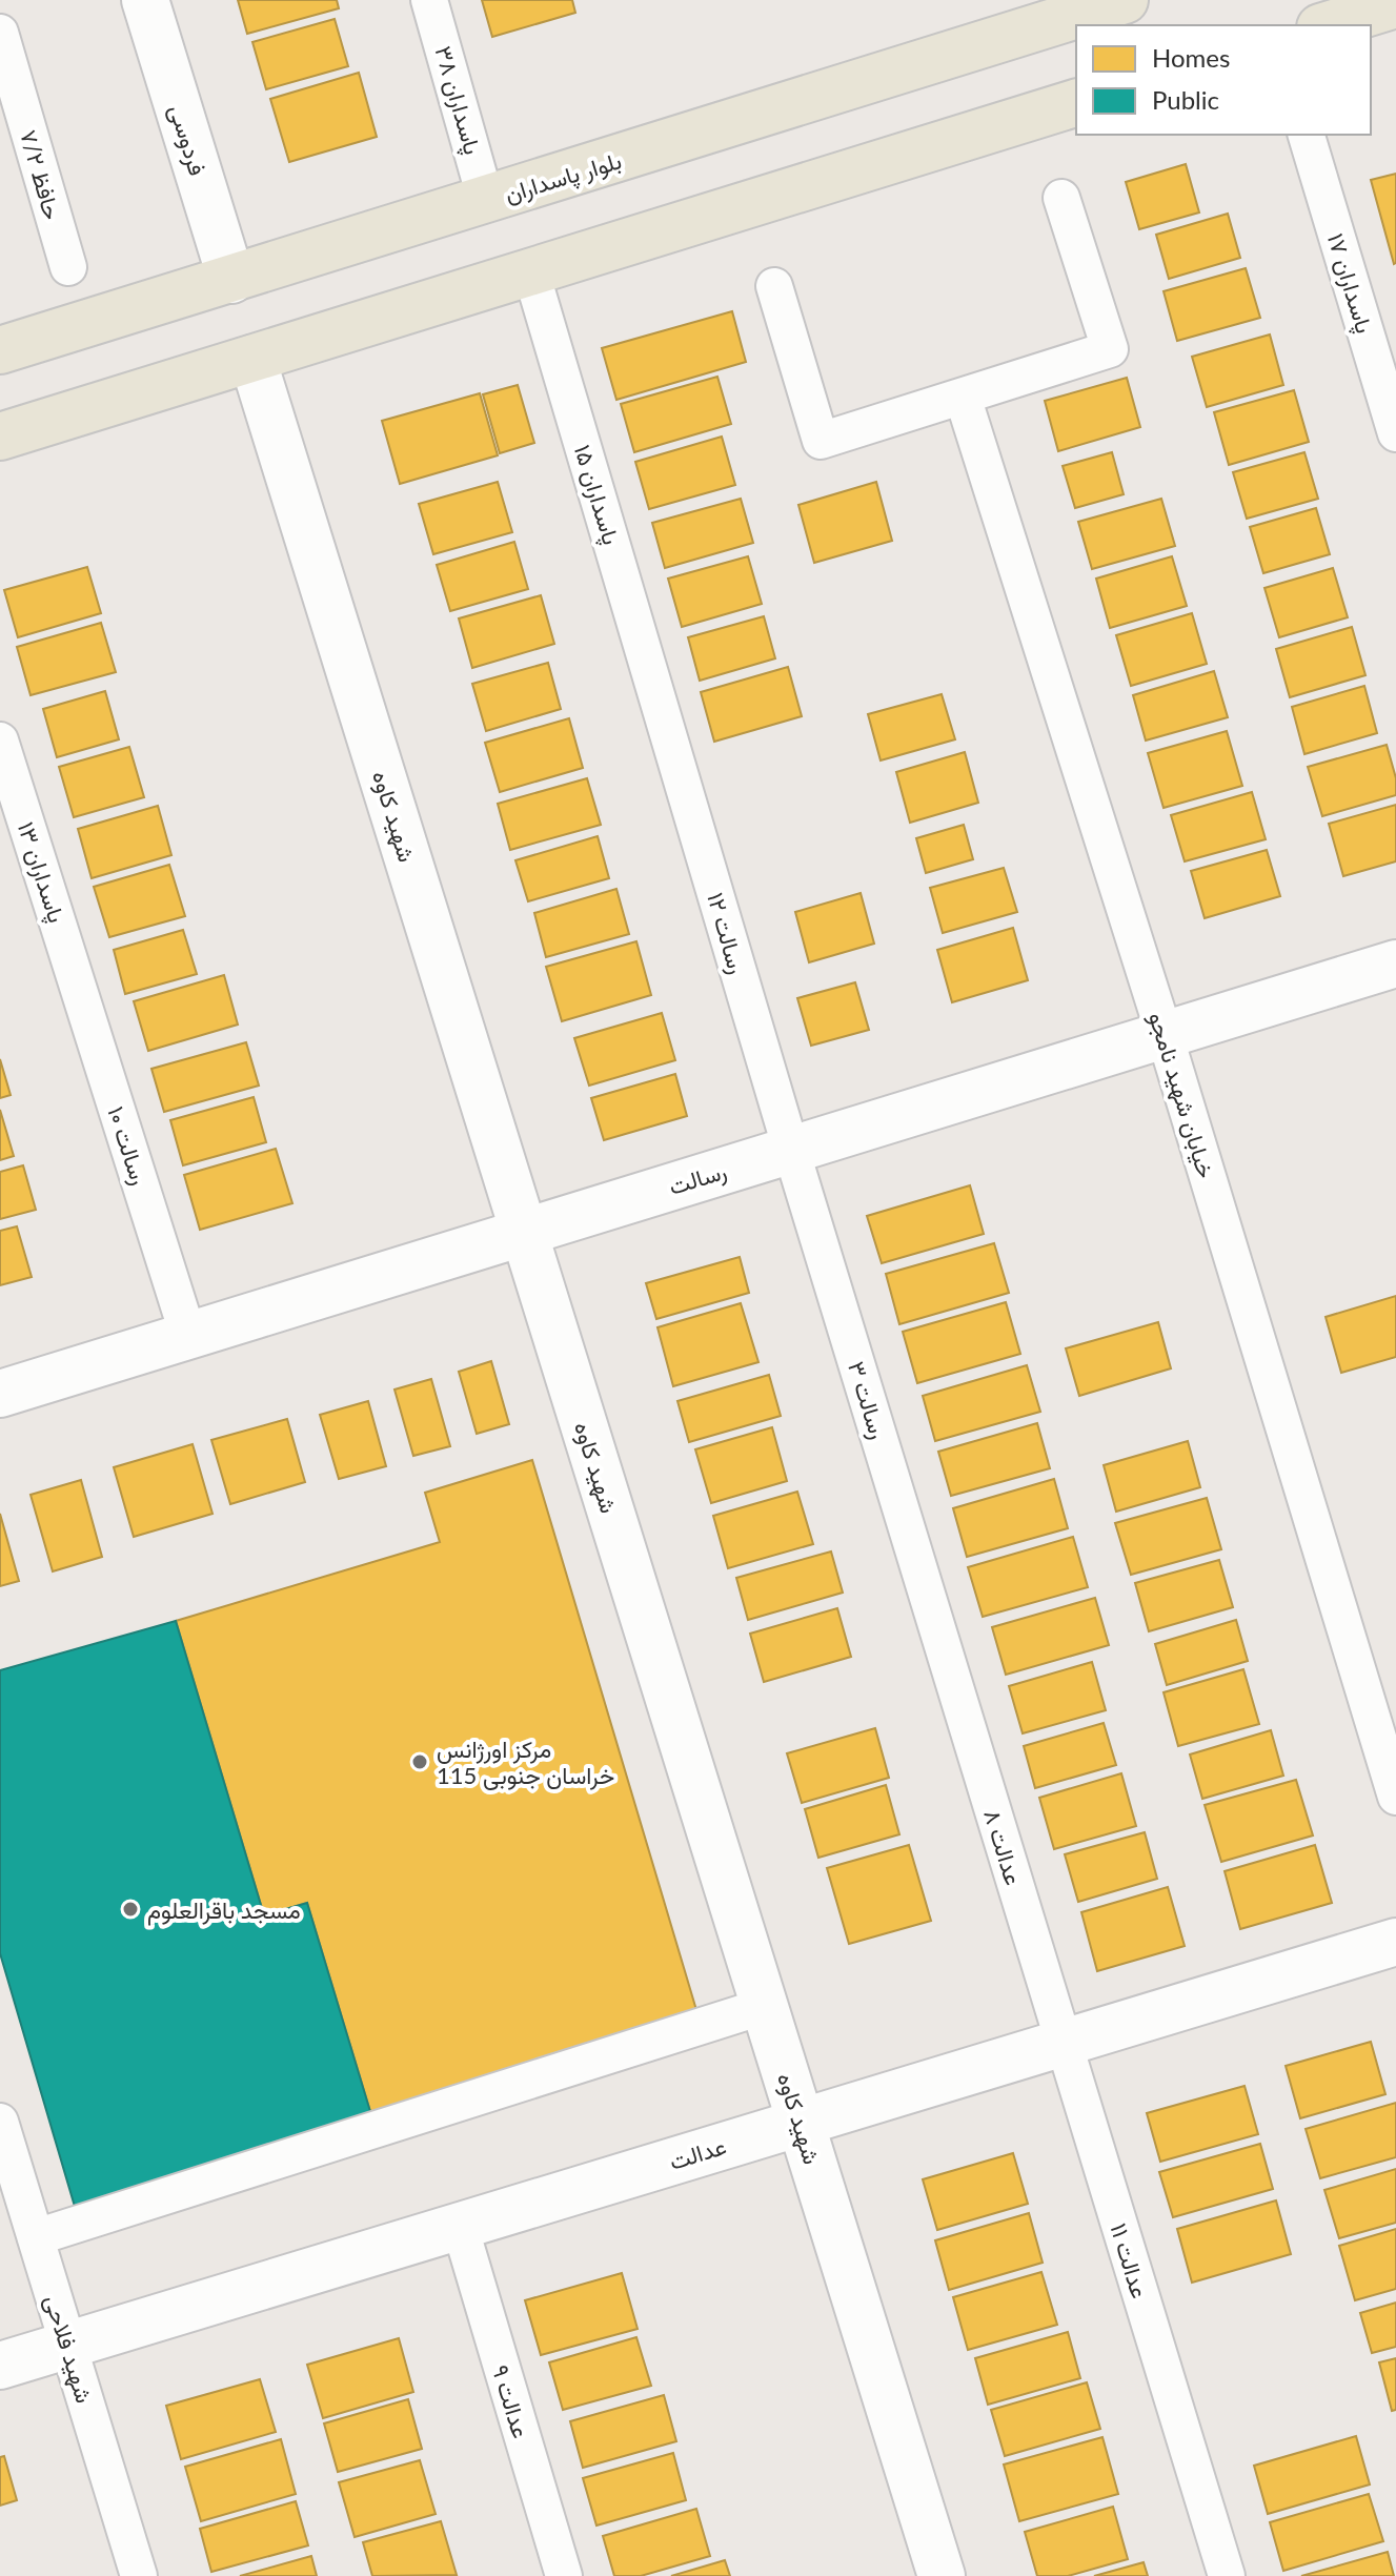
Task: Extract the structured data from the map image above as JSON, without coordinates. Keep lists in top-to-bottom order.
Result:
{
  "streets": {
    "main road": ["بلوار پاسداران"],
    "street": [
      "پاسداران ۳۸",
      "فردوسی",
      "حافظ ۷/۲",
      "پاسداران ۱۷",
      "پاسداران ۱۵",
      "شهید کاوه",
      "پاسداران ۱۳",
      "رسالت ۱۲",
      "خیابان شهید نامجو",
      "رسالت ۱۰",
      "رسالت",
      "رسالت ۳",
      "عدالت ۸",
      "عدالت",
      "عدالت ۱۱",
      "شهید فلاحی",
      "عدالت ۹"
    ]
  },
  "crossings": [
    ["پاسداران ۳۸", "بلوار پاسداران"],
    ["فردوسی", "بلوار پاسداران"],
    ["پاسداران ۱۵", "رسالت ۱۲"],
    ["شهید کاوه", "رسالت"],
    ["شهید کاوه", "عدالت"],
    ["پاسداران ۱۳", "رسالت ۱۰"],
    ["رسالت ۱۲", "رسالت"],
    ["رسالت ۱۲", "رسالت ۳"],
    ["خیابان شهید نامجو", "رسالت"],
    ["رسالت ۱۰", "رسالت"],
    ["رسالت", "رسالت ۳"],
    ["رسالت ۳", "عدالت ۸"],
    ["عدالت ۸", "عدالت"],
    ["عدالت ۸", "عدالت ۱۱"],
    ["عدالت", "عدالت ۱۱"],
    ["عدالت", "شهید فلاحی"],
    ["عدالت", "عدالت ۹"]
  ],
  "places": ["مرکز اورژانس 115 خراسان جنوبی", "مسجد باقرالعلوم"],
  "legend": ["Homes", "Public"]
}
